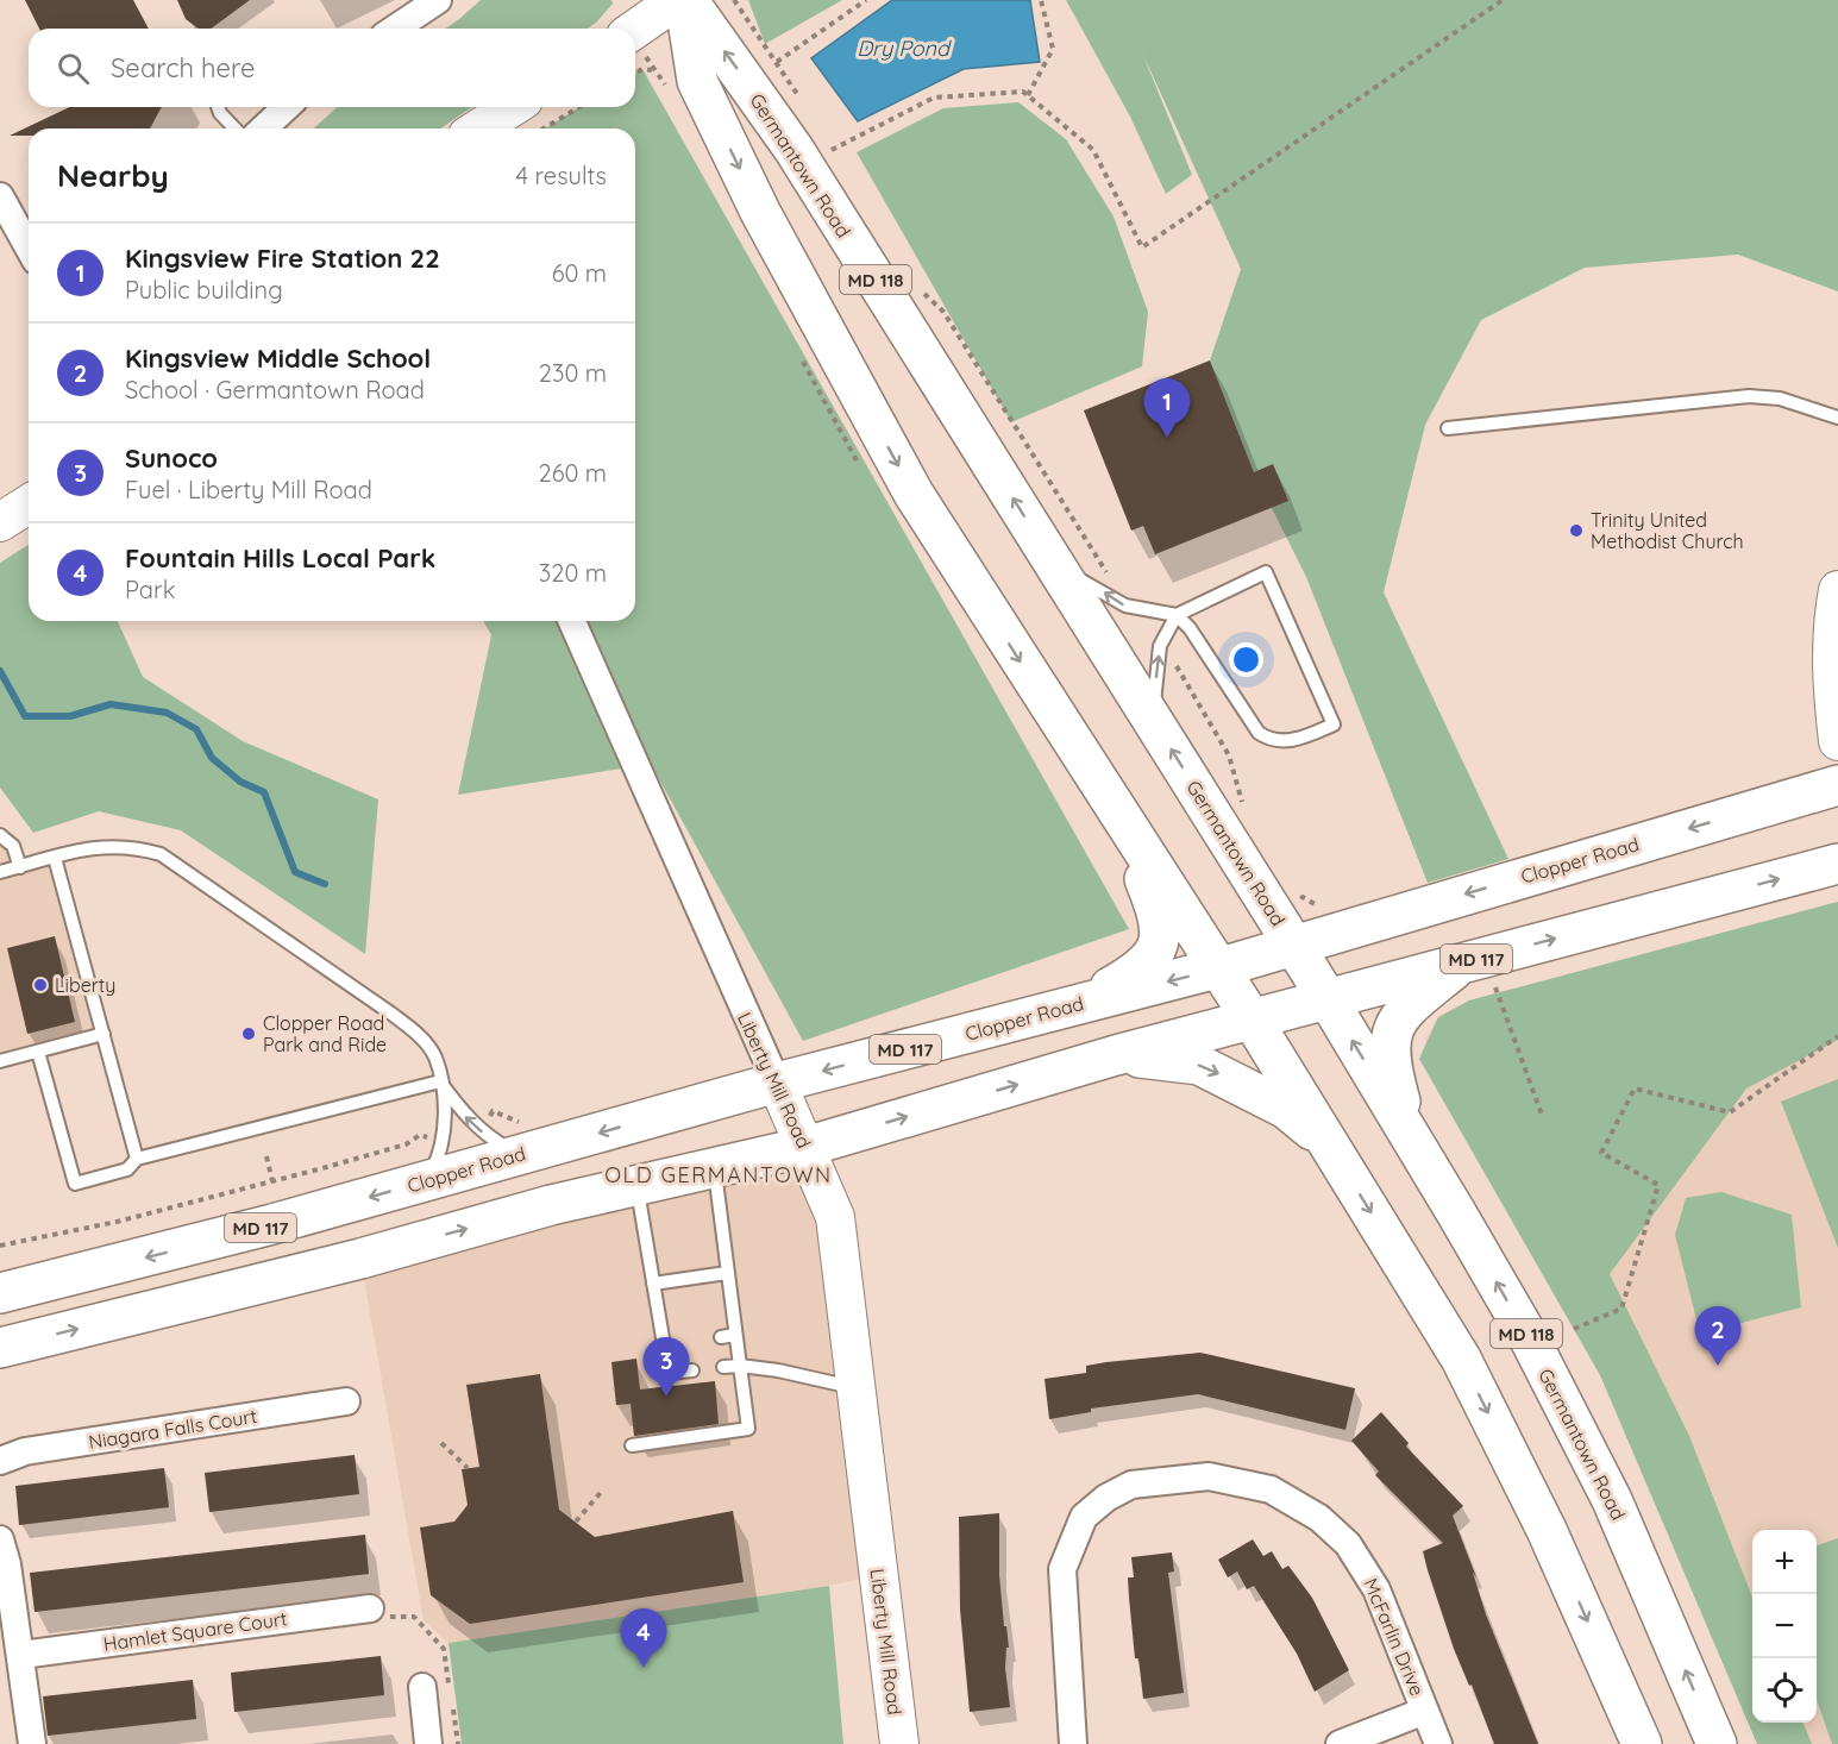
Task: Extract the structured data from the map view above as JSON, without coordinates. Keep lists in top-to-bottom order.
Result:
{
  "streets": {
    "main road": [
      "Germantown Road",
      "MD 118",
      "Clopper Road",
      "MD 117"
    ],
    "street": [
      "Liberty Mill Road",
      "Niagara Falls Court",
      "Hamlet Square Court",
      "McFarlin Drive"
    ]
  },
  "crossings": [
    ["Germantown Road", "Clopper Road"],
    ["Germantown Road", "MD 117"],
    ["Clopper Road", "Liberty Mill Road"],
    ["MD 117", "Liberty Mill Road"]
  ],
  "districts": ["OLD GERMANTOWN"],
  "water": ["Dry Pond"],
  "places": ["Trinity United Methodist Church", "Liberty", "Clopper Road Park and Ride"],
  "page": {
    "search": "Search here",
    "heading": ["Nearby", "4 results"],
    "list": [
      {
        "mark": "1",
        "name": "Kingsview Fire Station 22",
        "note": "Public building",
        "value": "60 m"
      },
      {
        "mark": "2",
        "name": "Kingsview Middle School",
        "note": "School · Germantown Road",
        "value": "230 m"
      },
      {
        "mark": "3",
        "name": "Sunoco",
        "note": "Fuel · Liberty Mill Road",
        "value": "260 m"
      },
      {
        "mark": "4",
        "name": "Fountain Hills Local Park",
        "note": "Park",
        "value": "320 m"
      }
    ],
    "pins": [
      "1",
      "2",
      "3",
      "4"
    ],
    "map_buttons": ["+", "−"]
  }
}
